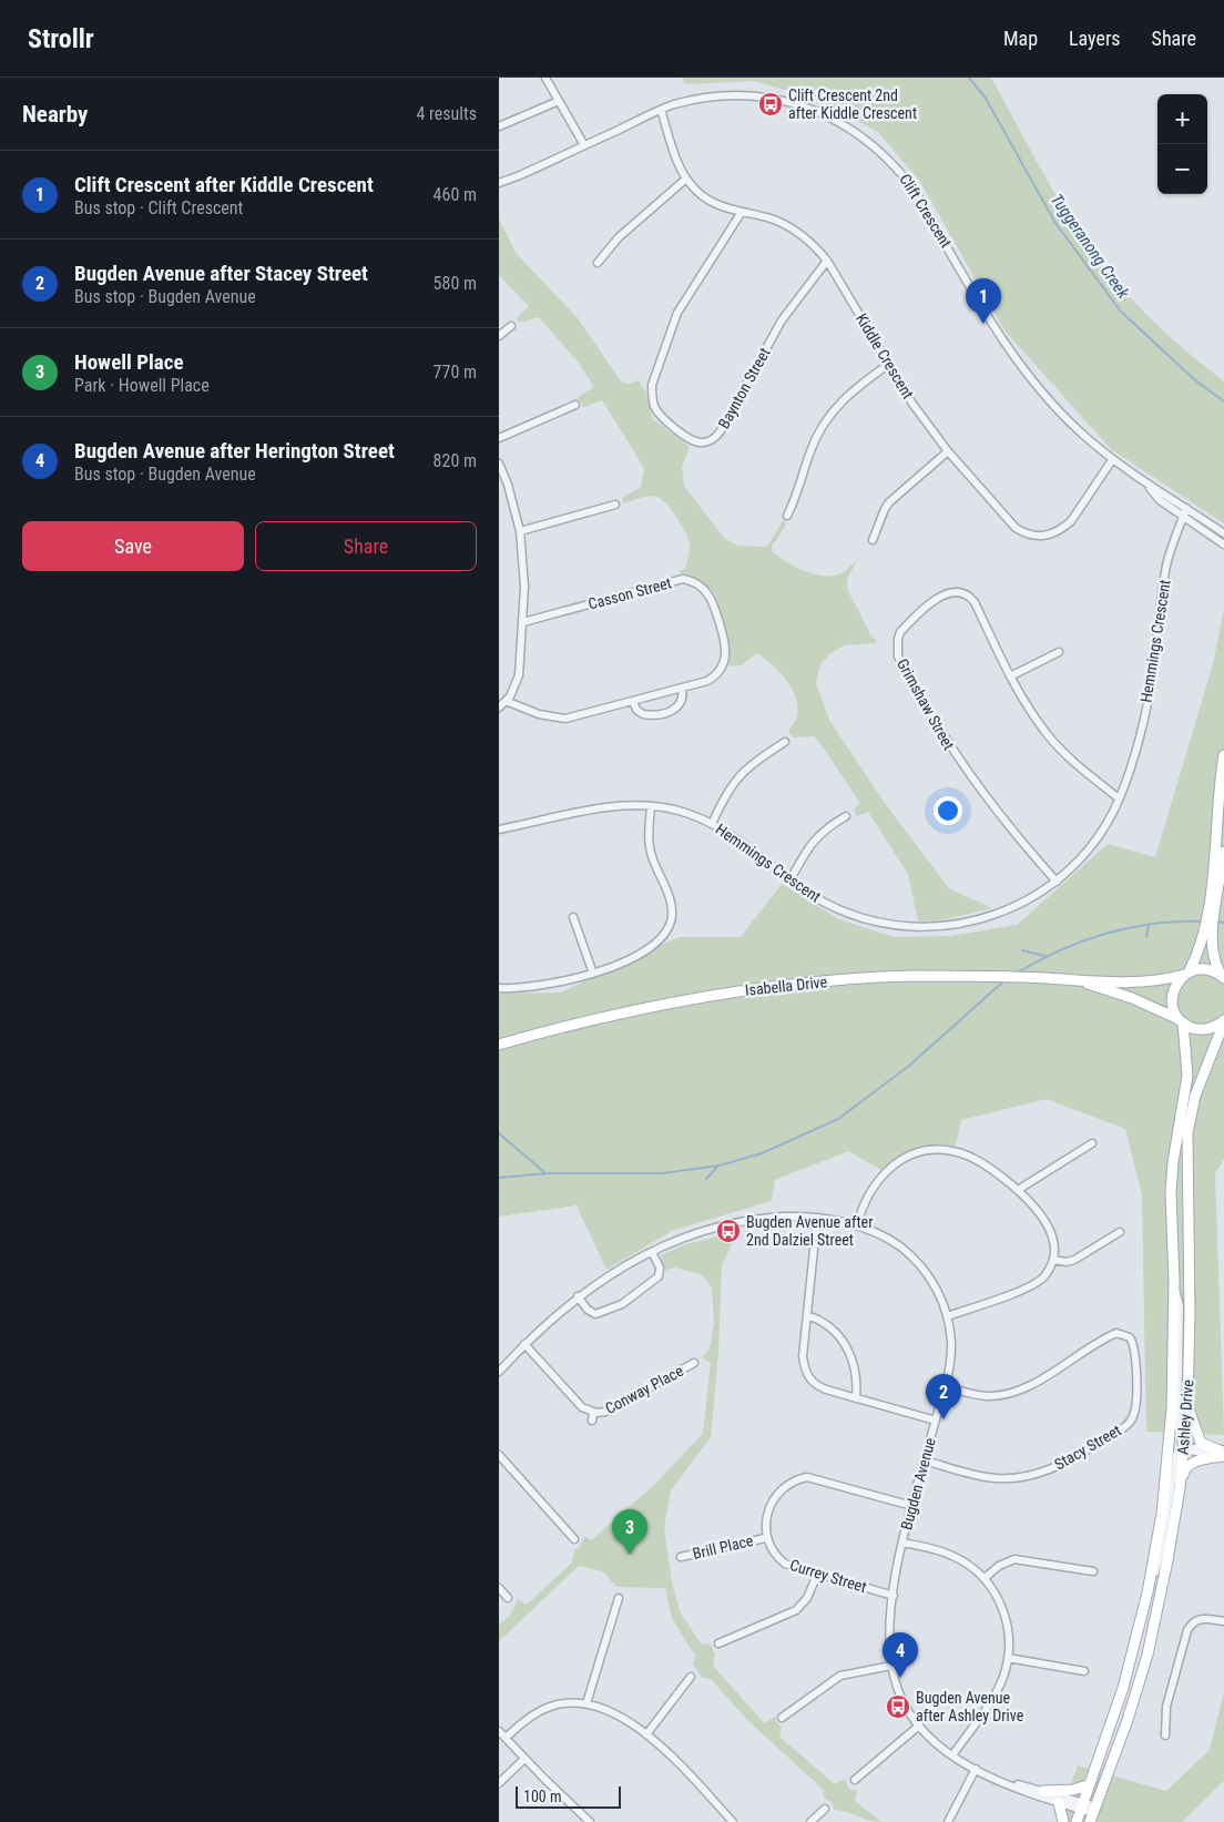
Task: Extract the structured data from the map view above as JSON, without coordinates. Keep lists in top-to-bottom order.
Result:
{
  "streets": {
    "main road": ["Isabella Drive", "Ashley Drive"],
    "street": [
      "Clift Crescent",
      "Kiddle Crescent",
      "Baynton Street",
      "Casson Street",
      "Hemmings Crescent",
      "Grimshaw Street",
      "Conway Place",
      "Stacy Street",
      "Bugden Avenue",
      "Brill Place",
      "Currey Street"
    ]
  },
  "crossings": [
    ["Clift Crescent", "Kiddle Crescent"],
    ["Clift Crescent", "Hemmings Crescent"],
    ["Kiddle Crescent", "Baynton Street"],
    ["Hemmings Crescent", "Grimshaw Street"],
    ["Isabella Drive", "Ashley Drive"],
    ["Conway Place", "Bugden Avenue"],
    ["Ashley Drive", "Bugden Avenue"],
    ["Stacy Street", "Bugden Avenue"],
    ["Bugden Avenue", "Currey Street"],
    ["Brill Place", "Currey Street"]
  ],
  "water": ["Tuggeranong Creek"],
  "places": {
    "bus stop": ["Clift Crescent 2nd after Kiddle Crescent", "Bugden Avenue after 2nd Dalziel Street", "Bugden Avenue after Ashley Drive"]
  },
  "scale_bar": "100 m",
  "page": {
    "header": "Strollr",
    "nav": ["Map", "Layers", "Share"],
    "heading": ["Nearby", "4 results"],
    "map_buttons": ["+", "−"],
    "list": [
      {
        "mark": "1",
        "name": "Clift Crescent after Kiddle Crescent",
        "note": "Bus stop · Clift Crescent",
        "value": "460 m"
      },
      {
        "mark": "2",
        "name": "Bugden Avenue after Stacey Street",
        "note": "Bus stop · Bugden Avenue",
        "value": "580 m"
      },
      {
        "mark": "3",
        "name": "Howell Place",
        "note": "Park · Howell Place",
        "value": "770 m"
      },
      {
        "mark": "4",
        "name": "Bugden Avenue after Herington Street",
        "note": "Bus stop · Bugden Avenue",
        "value": "820 m"
      }
    ],
    "pins": [
      "1",
      "2",
      "3",
      "4"
    ],
    "buttons": ["Save", "Share"],
    "scale": "100 m"
  }
}
